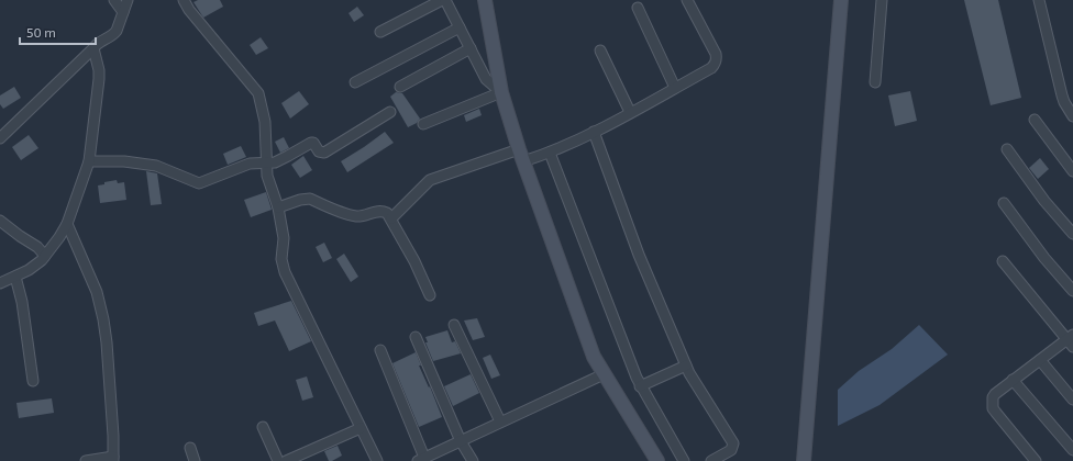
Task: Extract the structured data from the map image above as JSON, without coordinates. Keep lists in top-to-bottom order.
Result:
{
  "scale_bar": "50 m"
}
